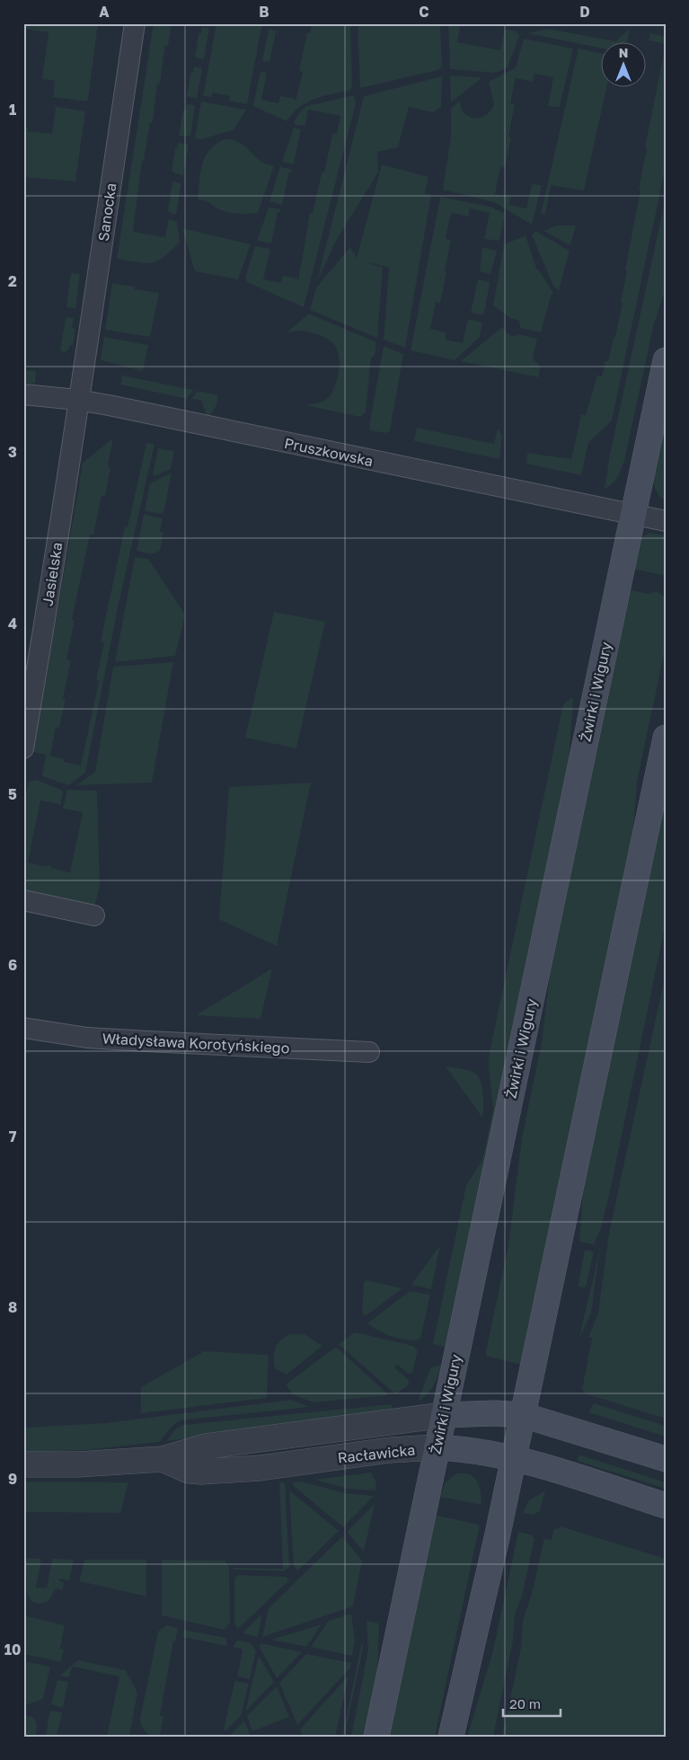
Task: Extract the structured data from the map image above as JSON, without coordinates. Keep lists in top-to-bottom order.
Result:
{
  "streets": {
    "main road": ["Żwirki i Wigury", "Racławicka"],
    "street": [
      "Sanocka",
      "Pruszkowska",
      "Jasielska",
      "Władysława Korotyńskiego"
    ]
  },
  "crossings": [
    ["Sanocka", "Pruszkowska"],
    ["Sanocka", "Jasielska"],
    ["Pruszkowska", "Jasielska"],
    ["Pruszkowska", "Żwirki i Wigury"],
    ["Żwirki i Wigury", "Racławicka"]
  ],
  "scale_bar": "20 m",
  "north": "top",
  "grid": {
    "columns": [
      "A",
      "B",
      "C",
      "D"
    ],
    "rows": [
      "1",
      "2",
      "3",
      "4",
      "5",
      "6",
      "7",
      "8",
      "9",
      "10"
    ]
  }
}
